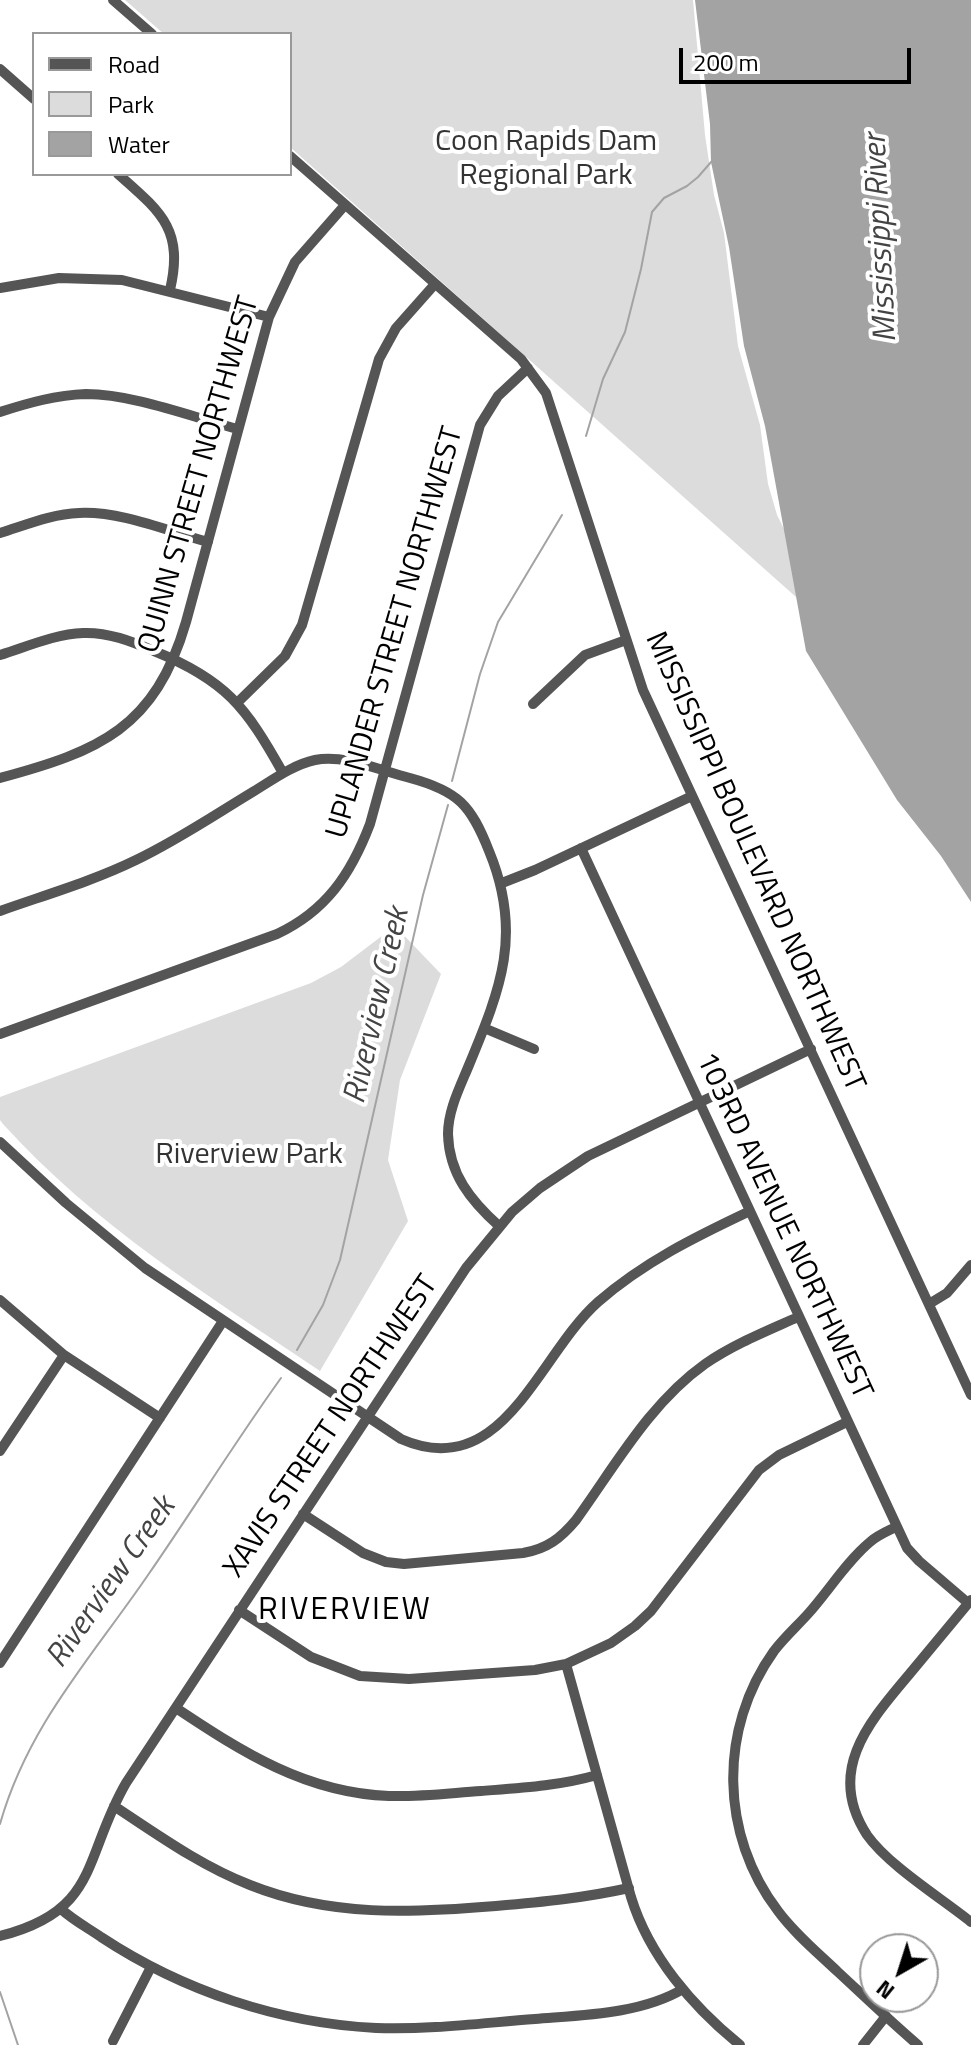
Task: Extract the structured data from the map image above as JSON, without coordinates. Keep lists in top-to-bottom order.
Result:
{
  "streets": {
    "street": [
      "QUINN STREET NORTHWEST",
      "UPLANDER STREET NORTHWEST",
      "MISSISSIPPI BOULEVARD NORTHWEST",
      "103RD AVENUE NORTHWEST",
      "XAVIS STREET NORTHWEST"
    ]
  },
  "crossings": [
    ["QUINN STREET NORTHWEST", "MISSISSIPPI BOULEVARD NORTHWEST"],
    ["UPLANDER STREET NORTHWEST", "MISSISSIPPI BOULEVARD NORTHWEST"],
    ["MISSISSIPPI BOULEVARD NORTHWEST", "XAVIS STREET NORTHWEST"],
    ["103RD AVENUE NORTHWEST", "XAVIS STREET NORTHWEST"]
  ],
  "districts": ["RIVERVIEW"],
  "water": ["Mississippi River", "Riverview Creek"],
  "parks": ["Coon Rapids Dam Regional Park", "Riverview Park"],
  "legend": ["Road", "Park", "Water"],
  "scale_bar": "200 m",
  "north": "bottom left"
}
